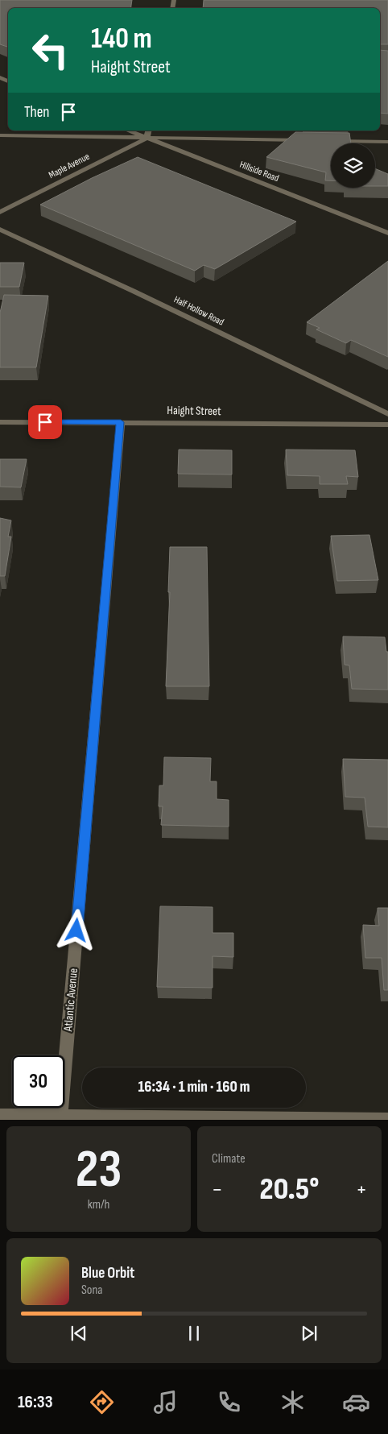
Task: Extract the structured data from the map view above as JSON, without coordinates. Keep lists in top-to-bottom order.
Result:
{
  "streets": {
    "street": [
      "Maple Avenue",
      "Hillside Road",
      "Half Hollow Road",
      "Haight Street",
      "Atlantic Avenue"
    ]
  },
  "crossings": [
    ["Maple Avenue", "Hillside Road"],
    ["Haight Street", "Atlantic Avenue"]
  ],
  "page": {
    "turn": ["140 m", "Haight Street"],
    "then": "Then",
    "limit": "30",
    "trip": "16:34 · 1 min · 160 m",
    "tile": [
      ["23", "km/h"],
      "Climate"
    ],
    "heat": ["−", "20.5°", "+"],
    "song": ["Blue Orbit", "Sona"],
    "tabs": "16:33"
  }
}
